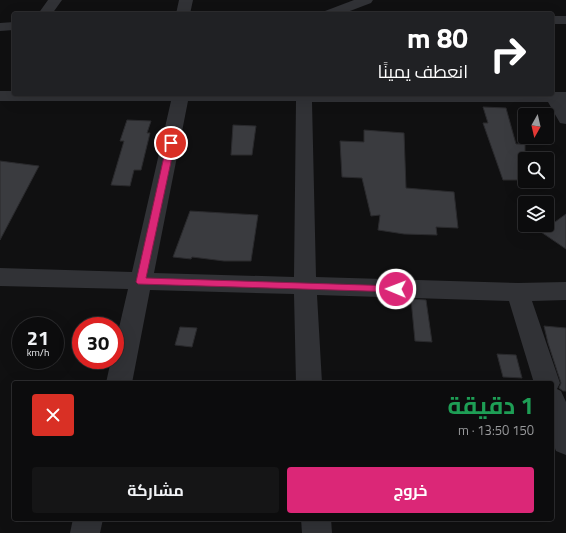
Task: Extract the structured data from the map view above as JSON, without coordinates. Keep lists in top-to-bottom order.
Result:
{
  "north": "bottom",
  "page": {
    "turn": ["80 m", "انعطف يمينًا"],
    "speed": "21 km/h",
    "limit": "30",
    "heading": ["1 دقيقة", "150 m · 13:50"],
    "buttons": ["خروج", "مشاركة"]
  }
}
